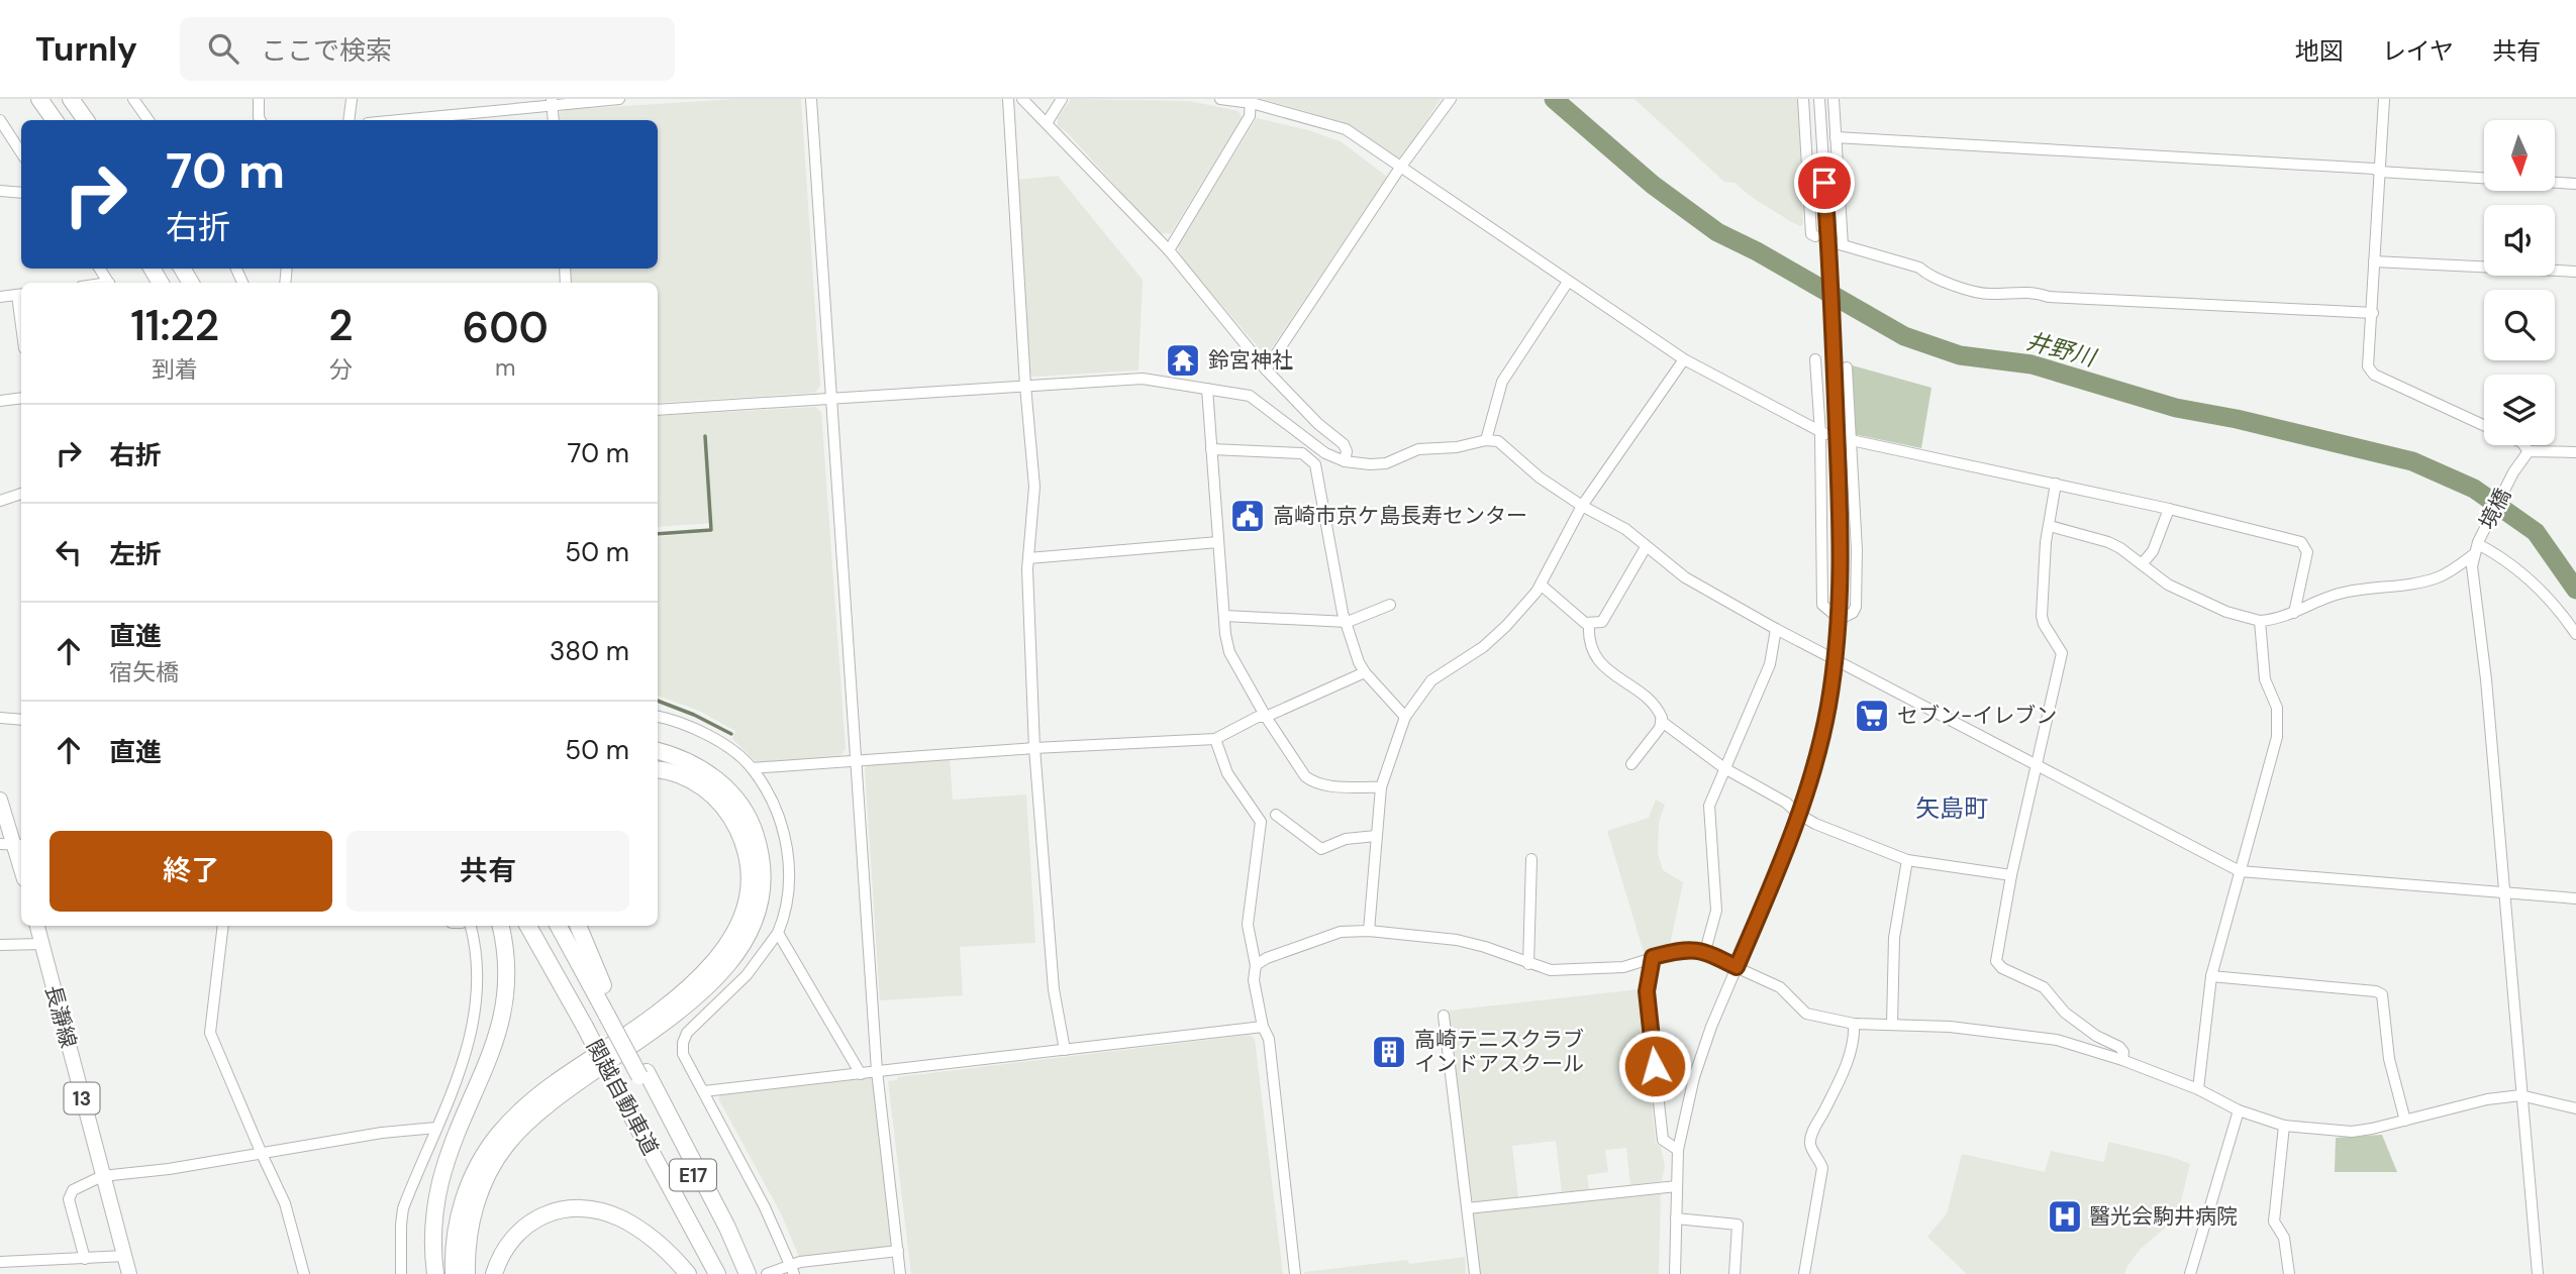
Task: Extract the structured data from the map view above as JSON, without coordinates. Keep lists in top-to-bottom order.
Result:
{
  "streets": {
    "highway": ["関越自動車道", "E17"],
    "main road": ["長瀞線", "13"],
    "street": ["境橋"]
  },
  "districts": ["矢島町"],
  "water": ["井野川"],
  "places": {
    "temple": ["鈴宮神社"],
    "public building": ["高崎市京ケ島長寿センター"],
    "supermarket": ["セブン-イレブン"],
    "building": ["高崎テニスクラブ インドアスクール"],
    "hospital": ["醫光会駒井病院"]
  },
  "north": "bottom",
  "page": {
    "header": "Turnly",
    "search": "ここで検索",
    "nav": ["地図", "レイヤ", "共有"],
    "turn": ["70 m", "右折"],
    "eta": [
      "11:22",
      "到着",
      "2",
      "分",
      "600",
      "m"
    ],
    "list": [
      {
        "name": "右折",
        "value": "70 m"
      },
      {
        "name": "左折",
        "value": "50 m"
      },
      {
        "name": "直進",
        "note": "宿矢橋",
        "value": "380 m"
      },
      {
        "name": "直進",
        "value": "50 m"
      }
    ],
    "buttons": ["終了", "共有"]
  }
}
